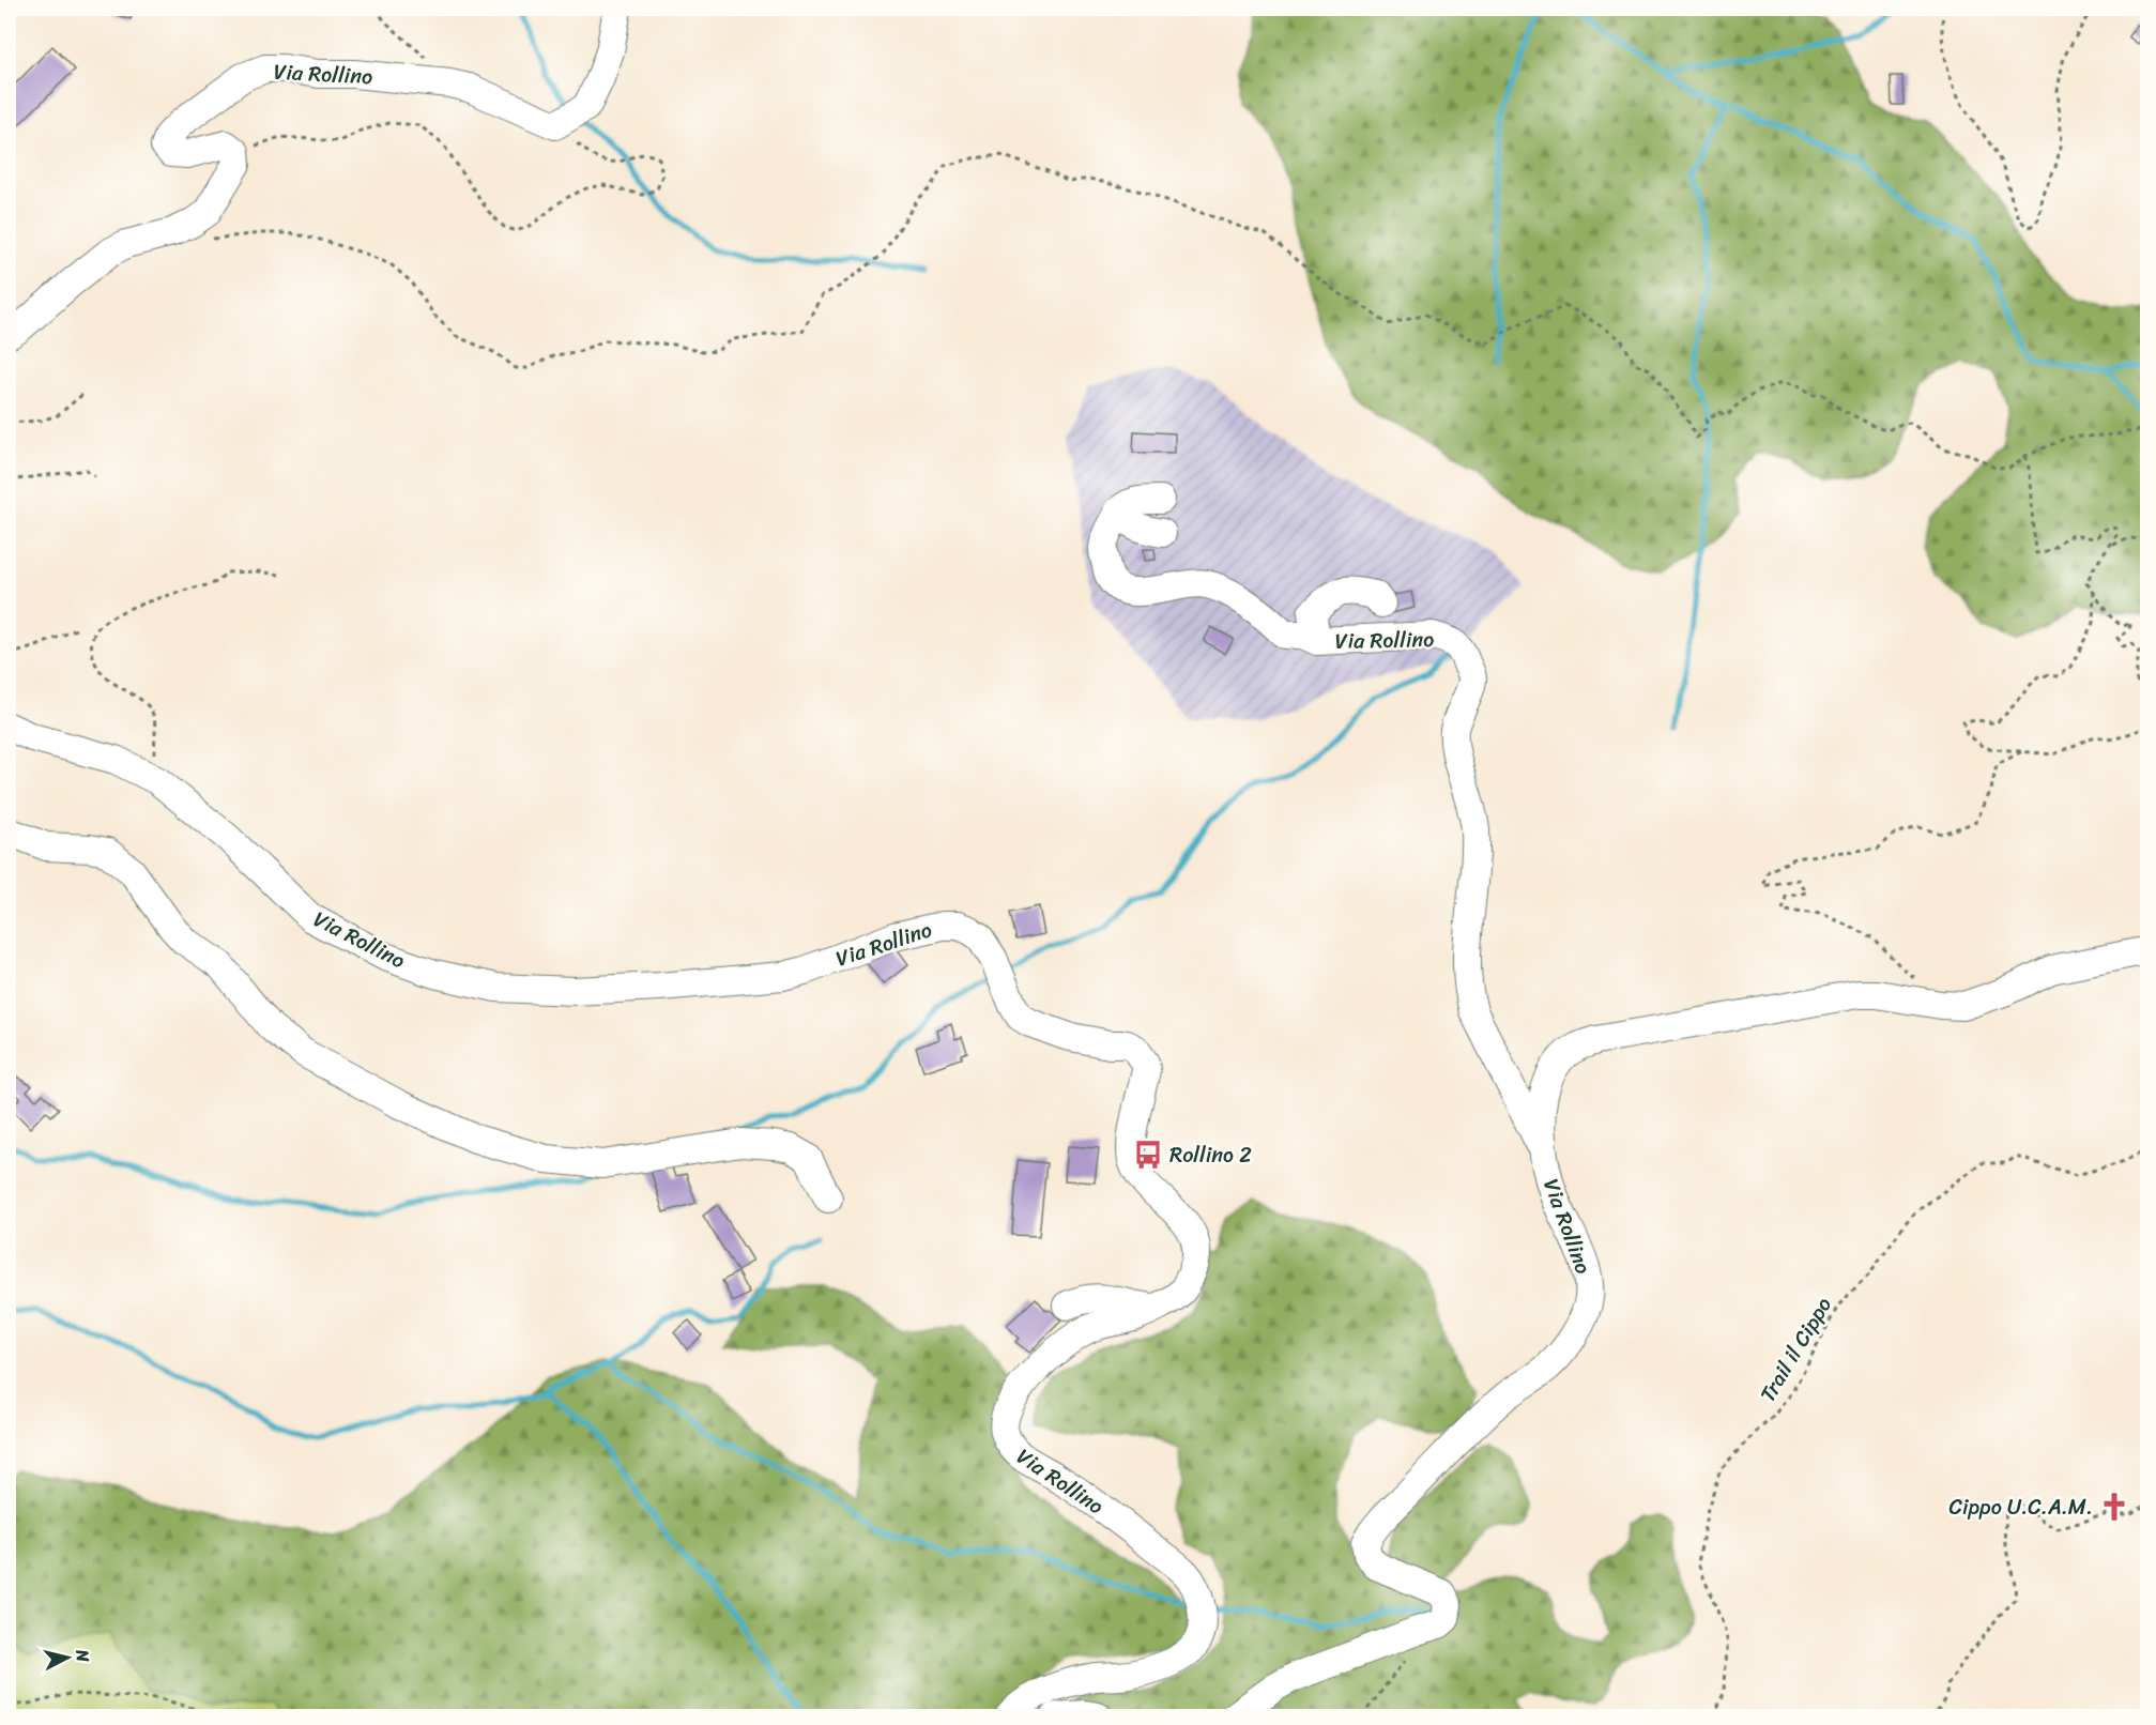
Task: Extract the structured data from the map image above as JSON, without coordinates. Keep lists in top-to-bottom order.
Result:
{
  "streets": {
    "street": ["Via Rollino"],
    "path": ["Trail il Cippo"]
  },
  "places": {
    "bus stop": ["Rollino 2"],
    "church": ["Cippo U.C.A.M."]
  },
  "north": "right"
}
